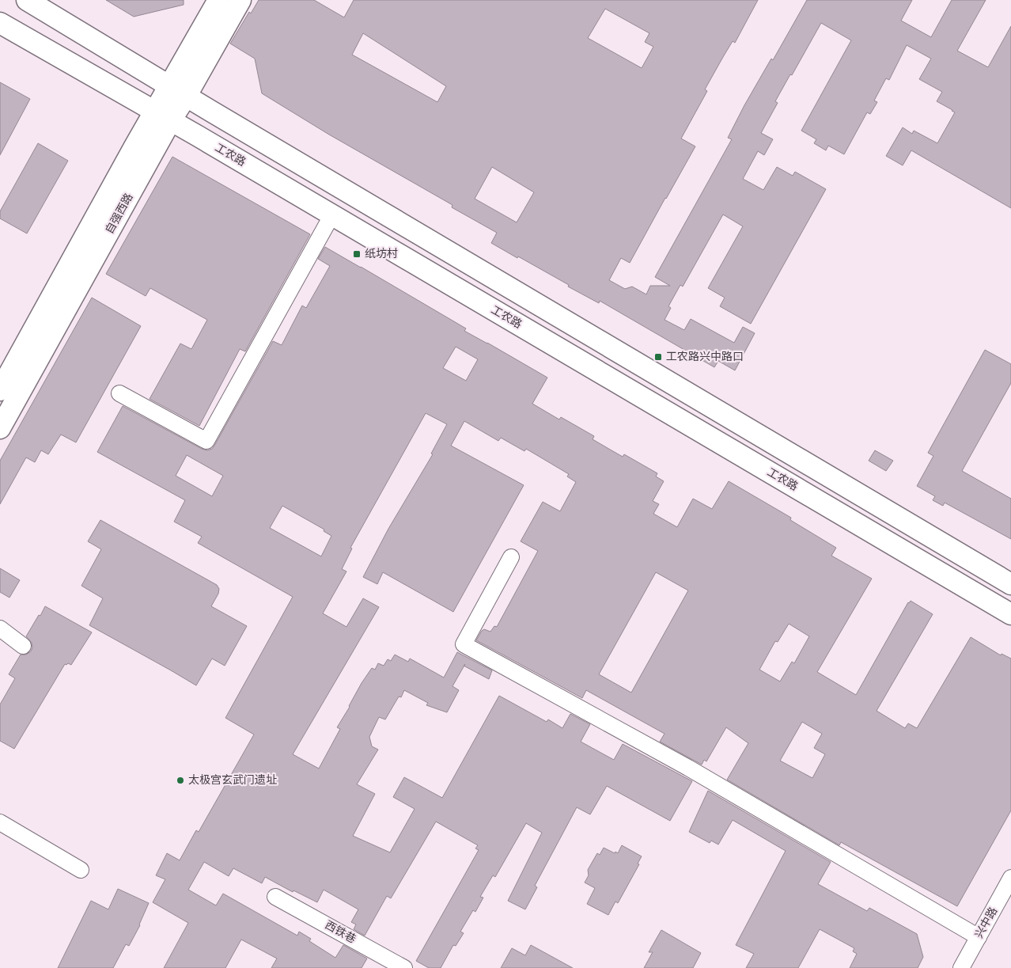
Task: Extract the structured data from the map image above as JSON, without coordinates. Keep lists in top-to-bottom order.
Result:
{
  "streets": {
    "main road": ["工农路", "自强西路"],
    "street": ["兴中路", "西铁巷"]
  },
  "crossings": [
    ["工农路", "自强西路"]
  ],
  "places": {
    "transit": ["纸坊村", "工农路兴中路口"],
    "other": ["太极宫玄武门遗址"]
  }
}
